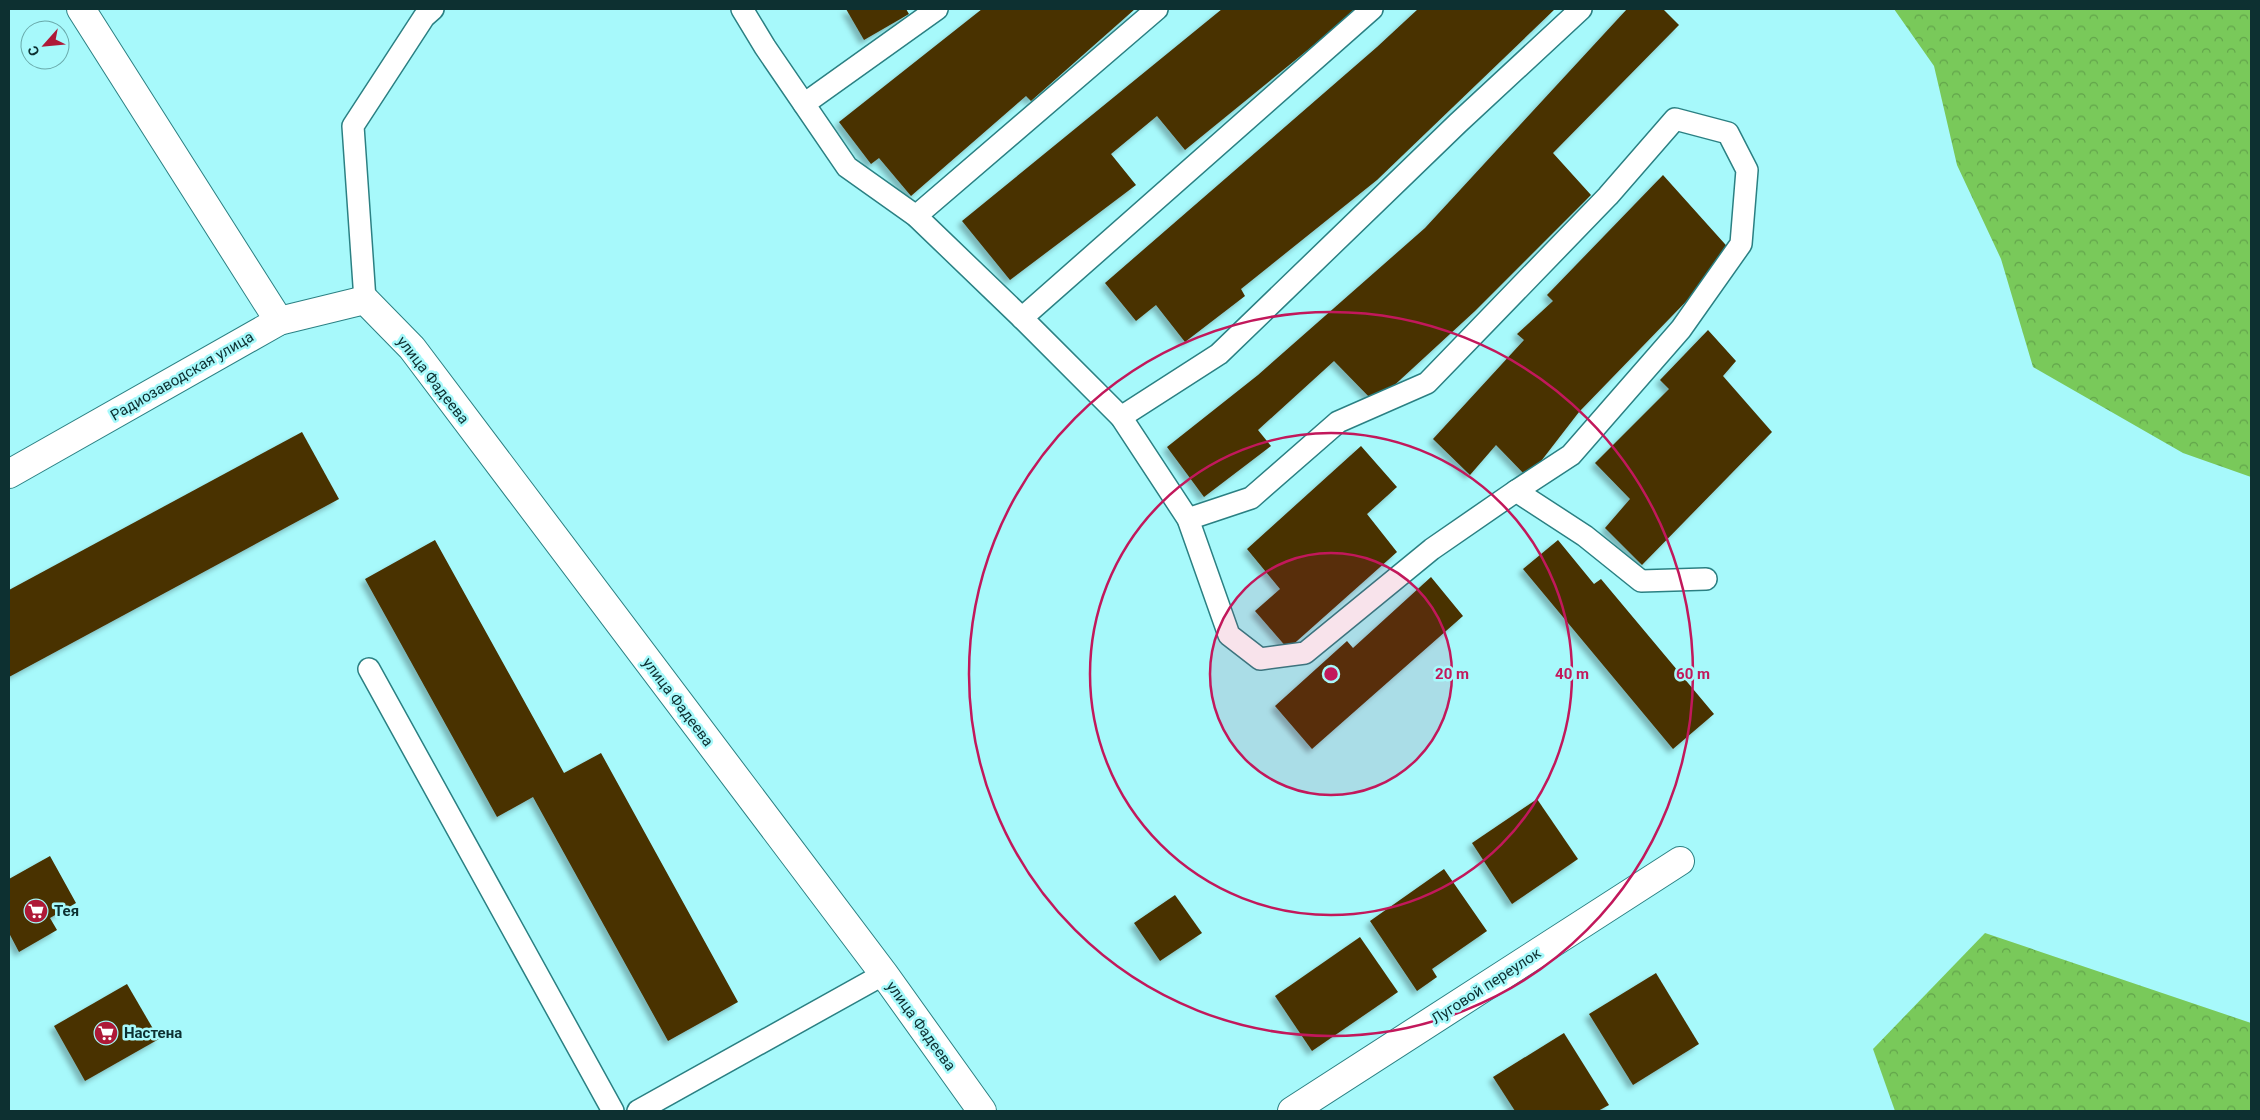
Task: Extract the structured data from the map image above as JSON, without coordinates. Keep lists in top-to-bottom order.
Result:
{
  "streets": {
    "street": ["Радиозаводская улица", "улица Фадеева", "Луговой переулок"]
  },
  "crossings": [
    ["Радиозаводская улица", "улица Фадеева"]
  ],
  "places": {
    "supermarket": ["Тея", "Настена"]
  },
  "north": "bottom left",
  "rings": ["20 m", "40 m", "60 m"]
}
